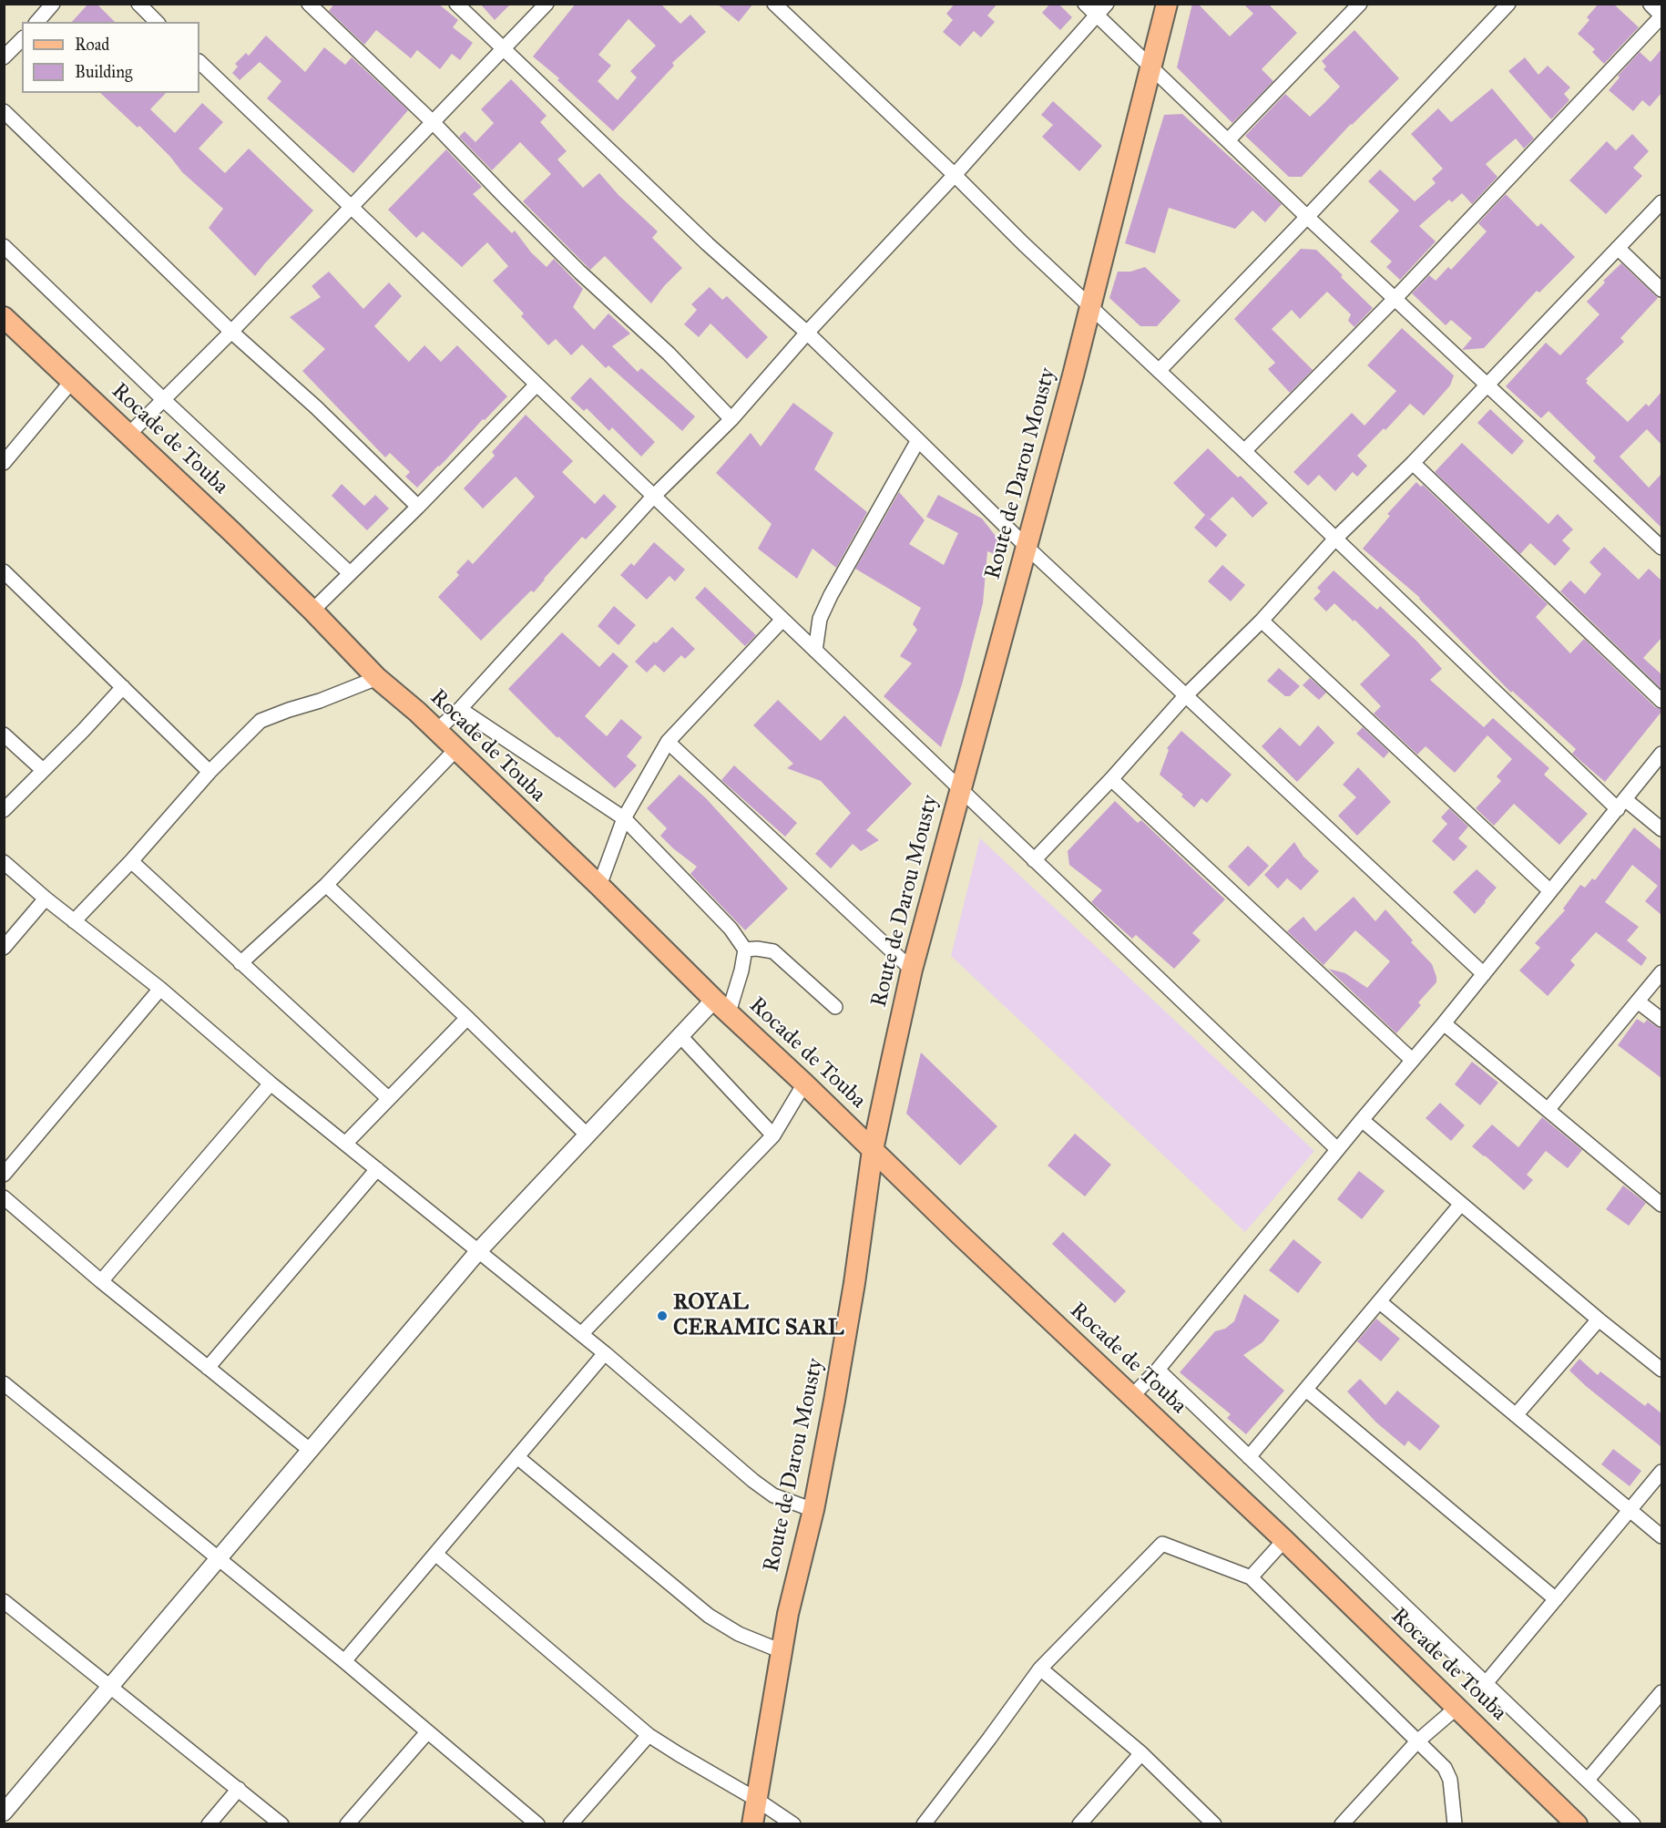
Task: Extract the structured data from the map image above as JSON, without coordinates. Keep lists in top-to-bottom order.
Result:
{
  "streets": {
    "main road": ["Rocade de Touba", "Route de Darou Mousty"]
  },
  "crossings": [
    ["Rocade de Touba", "Route de Darou Mousty"]
  ],
  "places": ["ROYAL CERAMIC SARL"],
  "legend": ["Road", "Building"]
}
